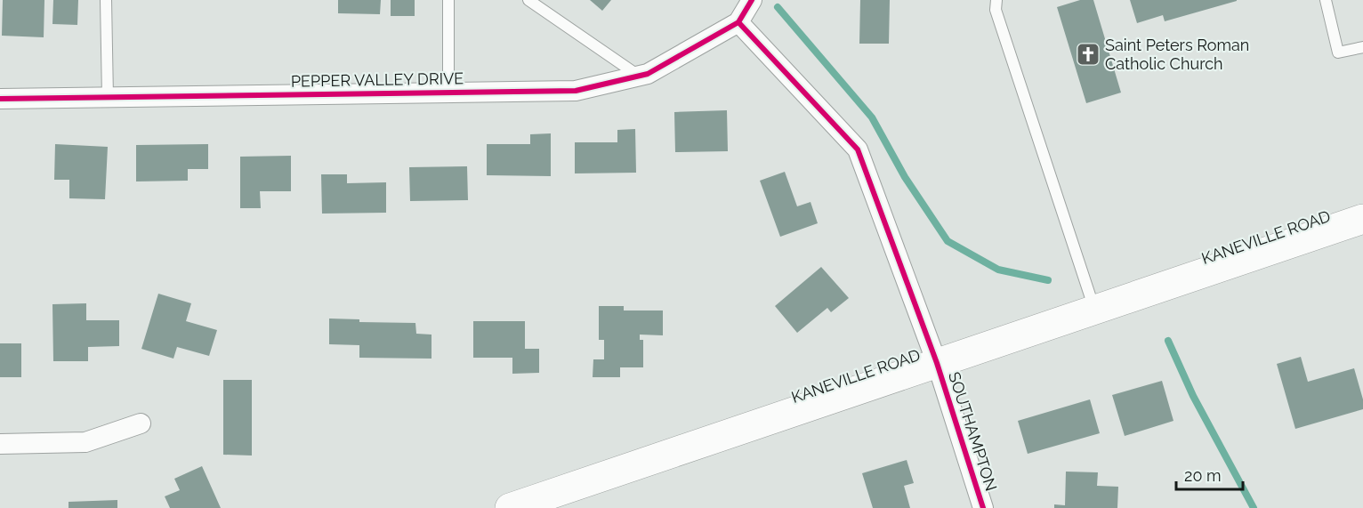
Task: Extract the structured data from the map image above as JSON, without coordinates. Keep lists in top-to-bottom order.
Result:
{
  "streets": {
    "main road": ["KANEVILLE ROAD"],
    "street": ["PEPPER VALLEY DRIVE", "SOUTHAMPTON"]
  },
  "crossings": [
    ["PEPPER VALLEY DRIVE", "SOUTHAMPTON"],
    ["KANEVILLE ROAD", "SOUTHAMPTON"]
  ],
  "places": {
    "church": ["Saint Peters Roman Catholic Church"]
  },
  "scale_bar": "20 m"
}
